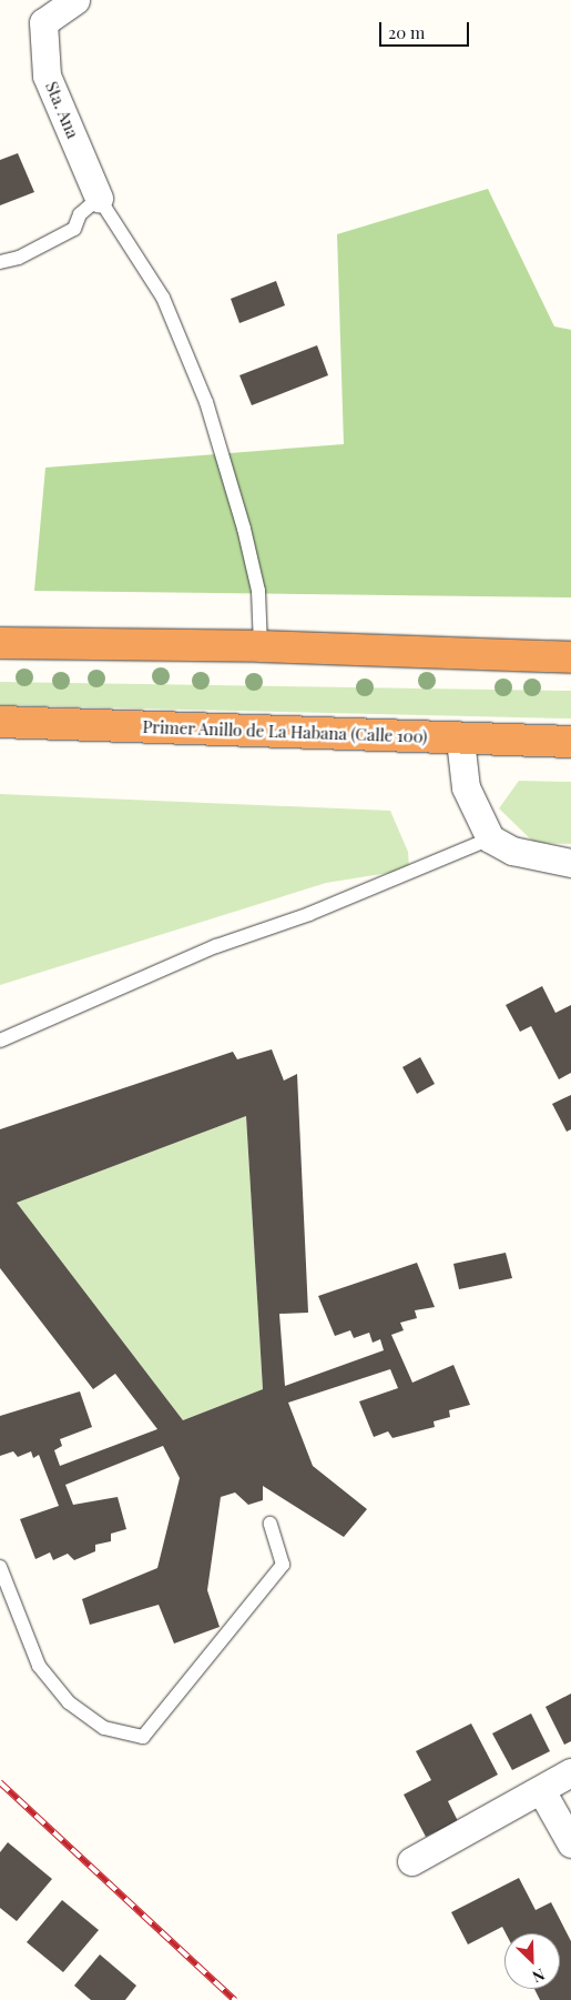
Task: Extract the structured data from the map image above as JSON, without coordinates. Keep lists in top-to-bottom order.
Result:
{
  "streets": {
    "highway": ["Primer Anillo de La Habana (Calle 100)"],
    "street": ["Sta. Ana"]
  },
  "scale_bar": "20 m",
  "north": "bottom right"
}
